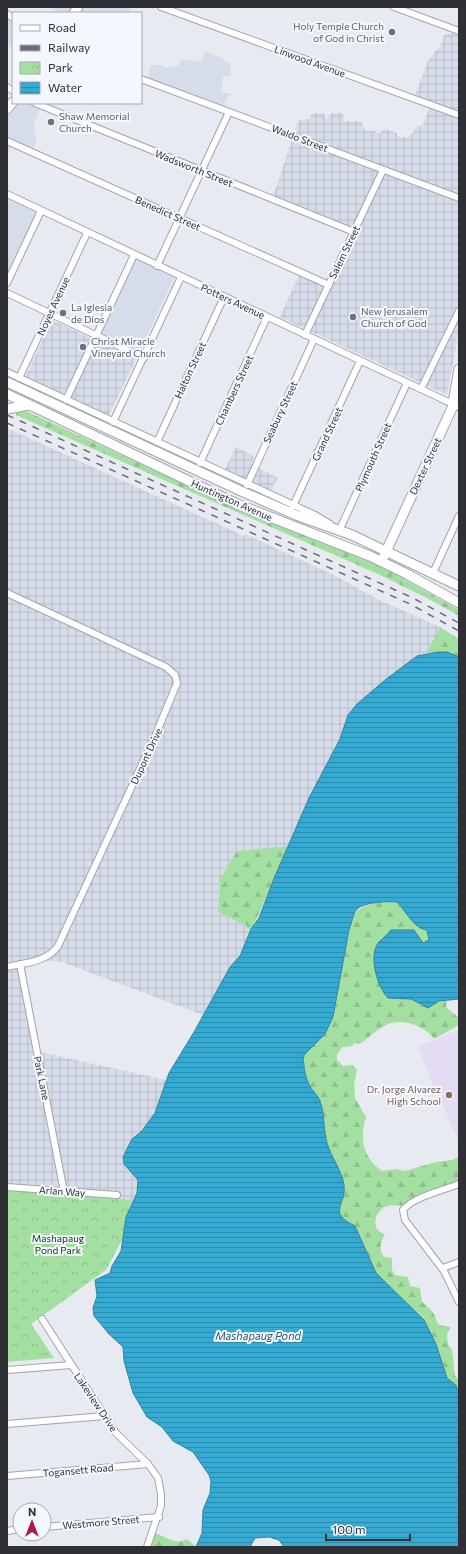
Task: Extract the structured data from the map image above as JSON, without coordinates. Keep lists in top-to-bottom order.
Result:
{
  "streets": {
    "main road": ["Dexter Street", "Huntington Avenue"],
    "street": [
      "Linwood Avenue",
      "Waldo Street",
      "Wadsworth Street",
      "Benedict Street",
      "Salem Street",
      "Potters Avenue",
      "Noyes Avenue",
      "Halton Street",
      "Chambers Street",
      "Seabury Street",
      "Grand Street",
      "Plymouth Street",
      "Dupont Drive",
      "Park Lane",
      "Arlan Way",
      "Lakeview Drive",
      "Togansett Road",
      "Westmore Street"
    ]
  },
  "crossings": [
    ["Waldo Street", "Salem Street"],
    ["Wadsworth Street", "Salem Street"],
    ["Benedict Street", "Salem Street"],
    ["Salem Street", "Potters Avenue"],
    ["Potters Avenue", "Noyes Avenue"],
    ["Potters Avenue", "Halton Street"],
    ["Potters Avenue", "Chambers Street"],
    ["Potters Avenue", "Seabury Street"],
    ["Potters Avenue", "Grand Street"],
    ["Potters Avenue", "Plymouth Street"],
    ["Potters Avenue", "Dexter Street"],
    ["Noyes Avenue", "Huntington Avenue"],
    ["Halton Street", "Huntington Avenue"],
    ["Chambers Street", "Huntington Avenue"],
    ["Seabury Street", "Huntington Avenue"],
    ["Grand Street", "Huntington Avenue"],
    ["Plymouth Street", "Huntington Avenue"],
    ["Dexter Street", "Huntington Avenue"],
    ["Dupont Drive", "Park Lane"],
    ["Park Lane", "Arlan Way"],
    ["Lakeview Drive", "Togansett Road"],
    ["Lakeview Drive", "Westmore Street"]
  ],
  "water": ["Mashapaug Pond"],
  "parks": ["Mashapaug Pond Park"],
  "places": [
    "Holy Temple Church of God in Christ",
    "Shaw Memorial Church",
    "La Iglesia de Dios",
    "New Jerusalem Church of God",
    "Christ Miracle Vineyard Church",
    "Dr. Jorge Alvarez High School"
  ],
  "legend": [
    "Road",
    "Railway",
    "Park",
    "Water"
  ],
  "scale_bar": "100 m",
  "north": "top"
}
